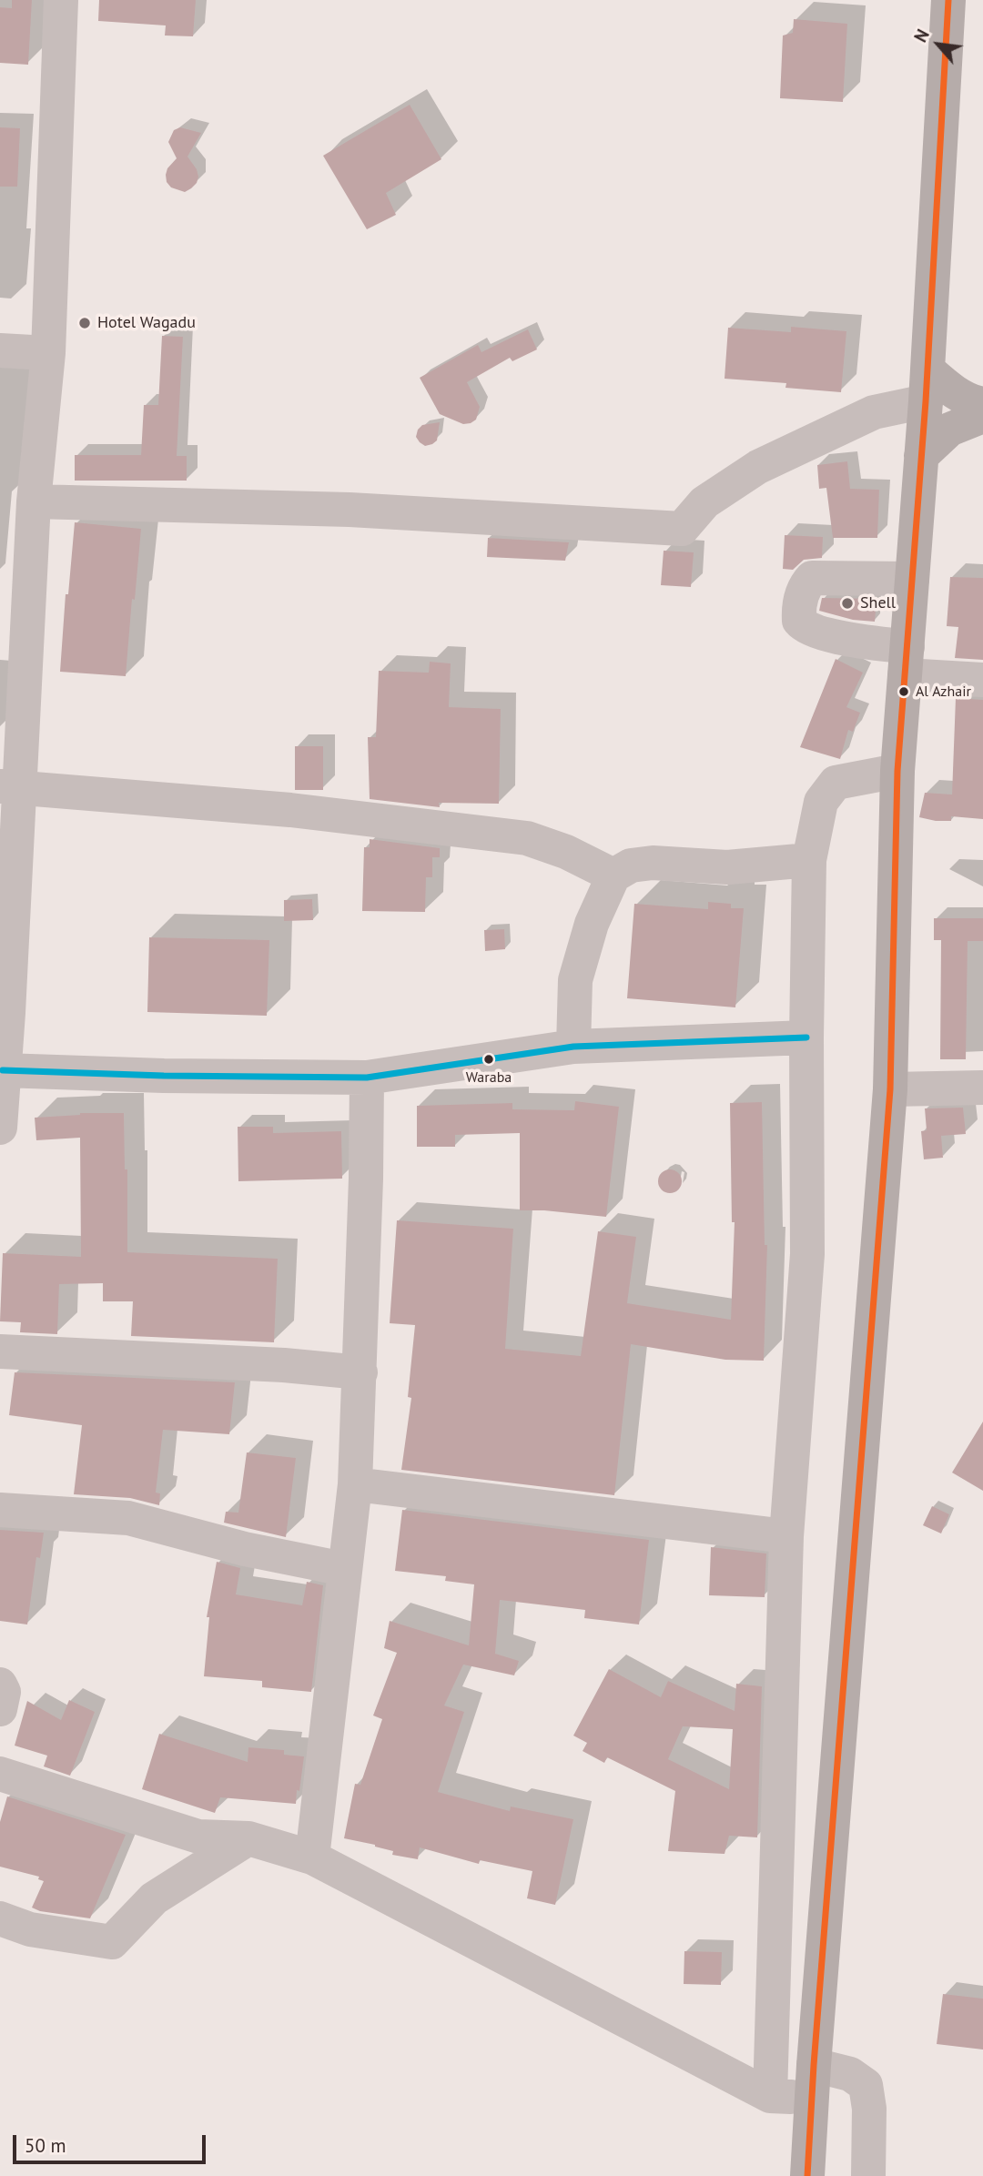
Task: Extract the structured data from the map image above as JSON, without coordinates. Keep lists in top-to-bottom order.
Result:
{
  "places": [
    "Hotel Wagadu",
    "Shell",
    "Al Azhair",
    "Waraba"
  ],
  "scale_bar": "50 m",
  "north": "top left"
}
